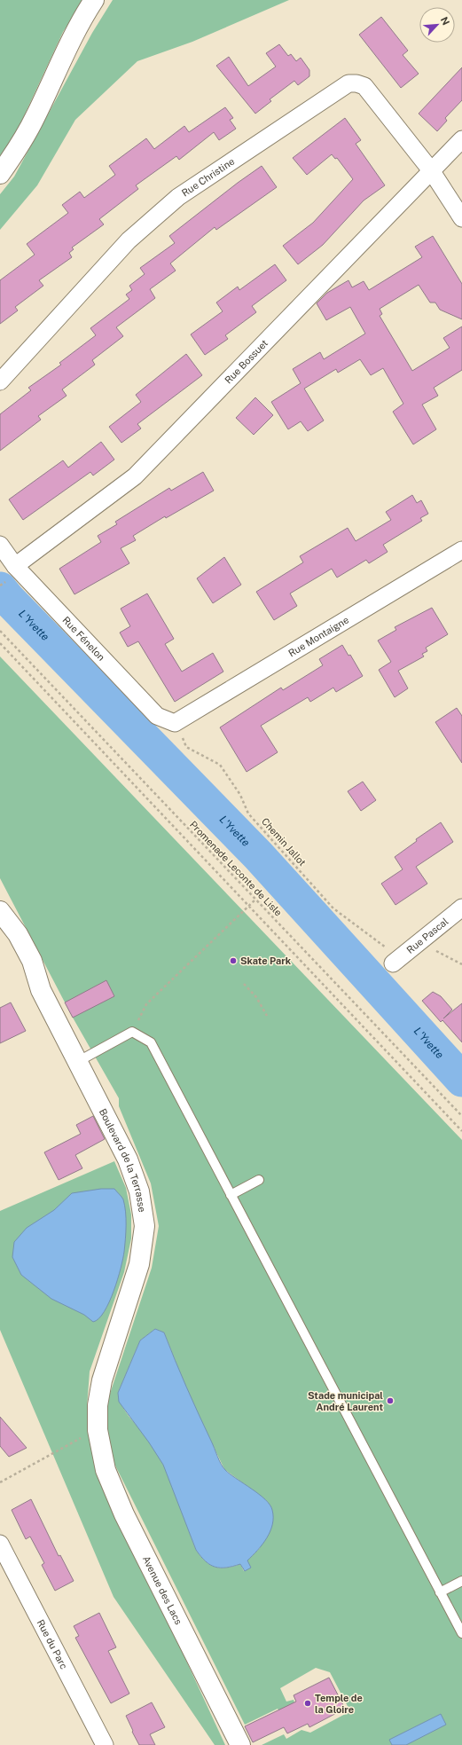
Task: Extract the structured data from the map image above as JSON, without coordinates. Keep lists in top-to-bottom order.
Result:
{
  "streets": {
    "main road": ["Boulevard de la Terrasse", "Avenue des Lacs"],
    "street": [
      "Rue Christine",
      "Rue Bossuet",
      "Rue Montaigne",
      "Rue Fénelon",
      "Rue Pascal",
      "Rue du Parc"
    ],
    "path": ["Chemin Jallot", "Promenade Leconte de Lisle"]
  },
  "crossings": [
    ["Rue Christine", "Rue Bossuet"],
    ["Rue Bossuet", "Rue Fénelon"],
    ["Rue Montaigne", "Rue Fénelon"],
    ["Rue Montaigne", "Chemin Jallot"],
    ["Rue Fénelon", "Chemin Jallot"],
    ["Chemin Jallot", "Rue Pascal"],
    ["Boulevard de la Terrasse", "Avenue des Lacs"]
  ],
  "water": ["L'Yvette"],
  "places": ["Skate Park", "Stade municipal André Laurent", "Temple de la Gloire"],
  "north": "top right"
}
